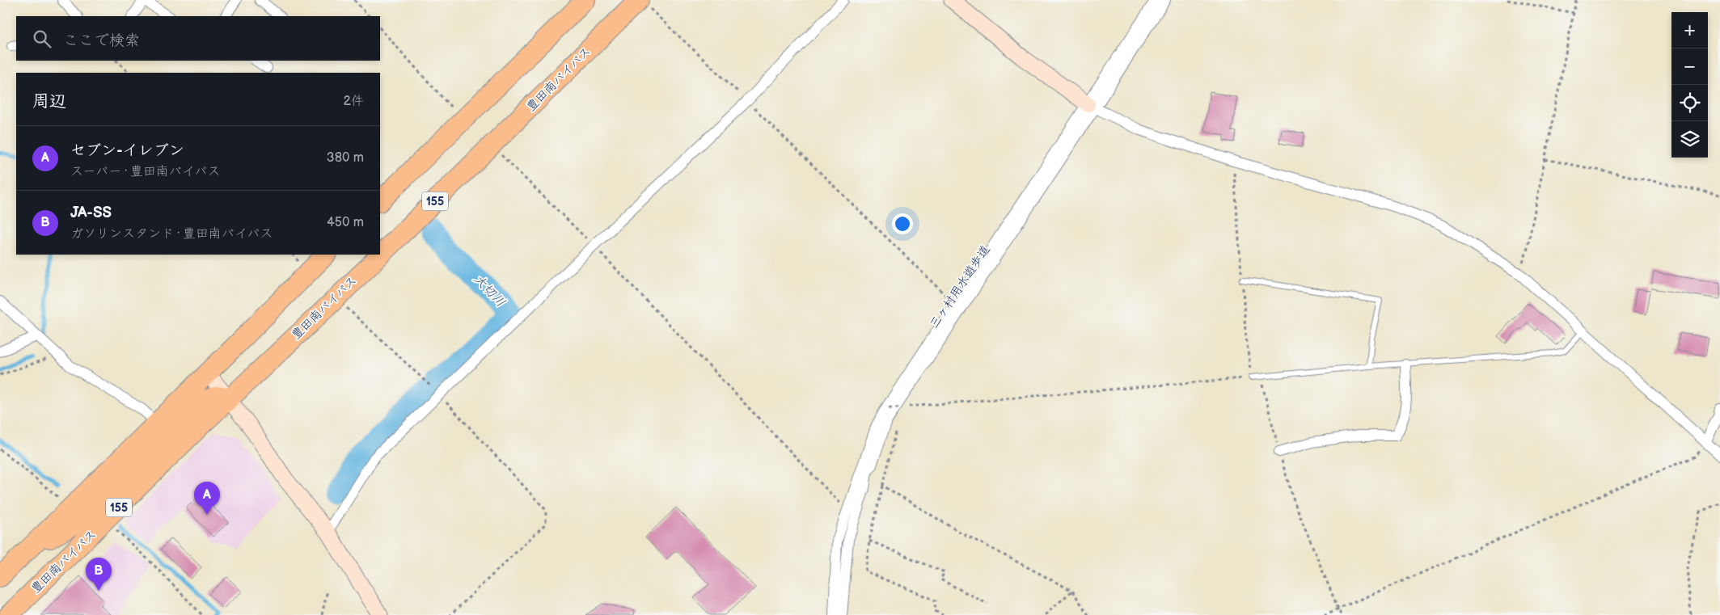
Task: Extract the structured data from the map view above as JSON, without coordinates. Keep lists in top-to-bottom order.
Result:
{
  "streets": {
    "highway": ["豊田南バイパス", "155"],
    "street": ["三ヶ村用水遊歩道"]
  },
  "crossings": [
    ["豊田南バイパス", "155"]
  ],
  "water": ["大切川"],
  "page": {
    "map_buttons": ["+", "−"],
    "search": "ここで検索",
    "heading": ["周辺", "2件"],
    "list": [
      {
        "mark": "A",
        "name": "セブン-イレブン",
        "note": "スーパー · 豊田南バイパス",
        "value": "380 m"
      },
      {
        "mark": "B",
        "name": "JA-SS",
        "note": "ガソリンスタンド · 豊田南バイパス",
        "value": "450 m"
      }
    ],
    "pins": ["A", "B"]
  }
}
